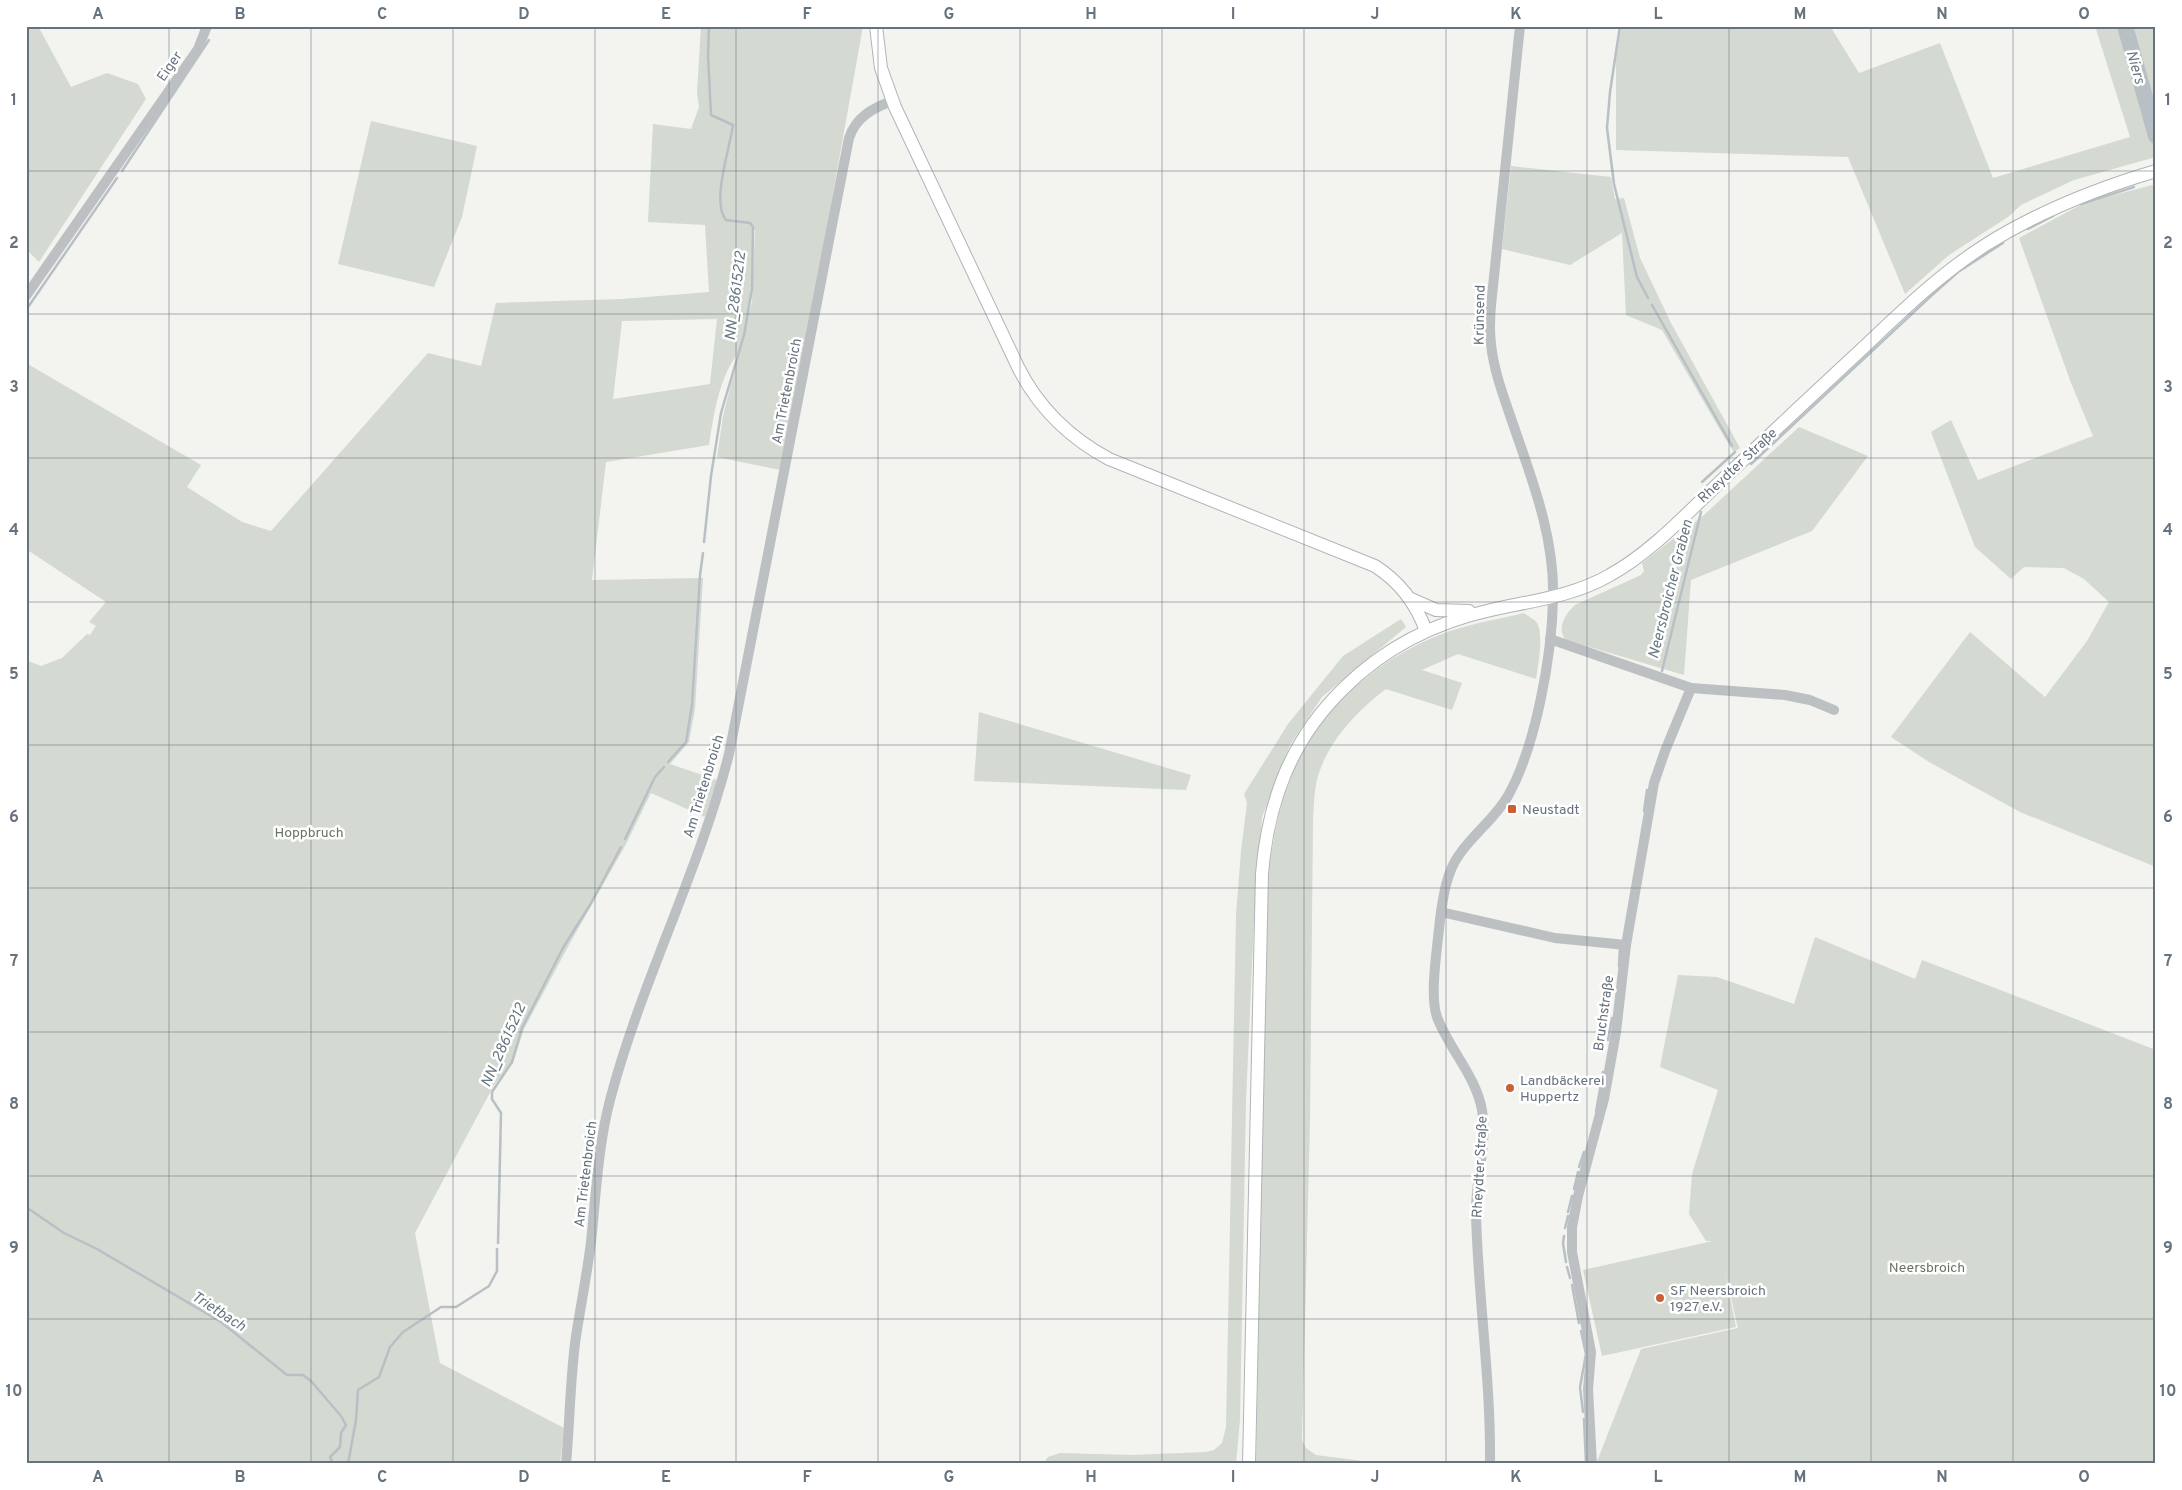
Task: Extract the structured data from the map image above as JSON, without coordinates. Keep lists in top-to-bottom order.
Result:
{
  "streets": {
    "main road": ["Rheydter Straße"],
    "street": [
      "Eiger",
      "Krünsend",
      "Am Trietenbroich",
      "Bruchstraße"
    ]
  },
  "crossings": [
    ["Krünsend", "Rheydter Straße"]
  ],
  "water": [
    "Niers",
    "NN_28615212",
    "Neersbroicher Graben",
    "Trietbach"
  ],
  "parks": ["Hoppbruch", "Neersbroich"],
  "places": {
    "transit": ["Neustadt"],
    "other": ["Landbäckerei Huppertz", "SF Neersbroich 1927 e.V."]
  },
  "grid": {
    "columns": [
      "A",
      "B",
      "C",
      "D",
      "E",
      "F",
      "G",
      "H",
      "I",
      "J",
      "K",
      "L",
      "M",
      "N",
      "O"
    ],
    "rows": [
      "1",
      "2",
      "3",
      "4",
      "5",
      "6",
      "7",
      "8",
      "9",
      "10"
    ]
  }
}
